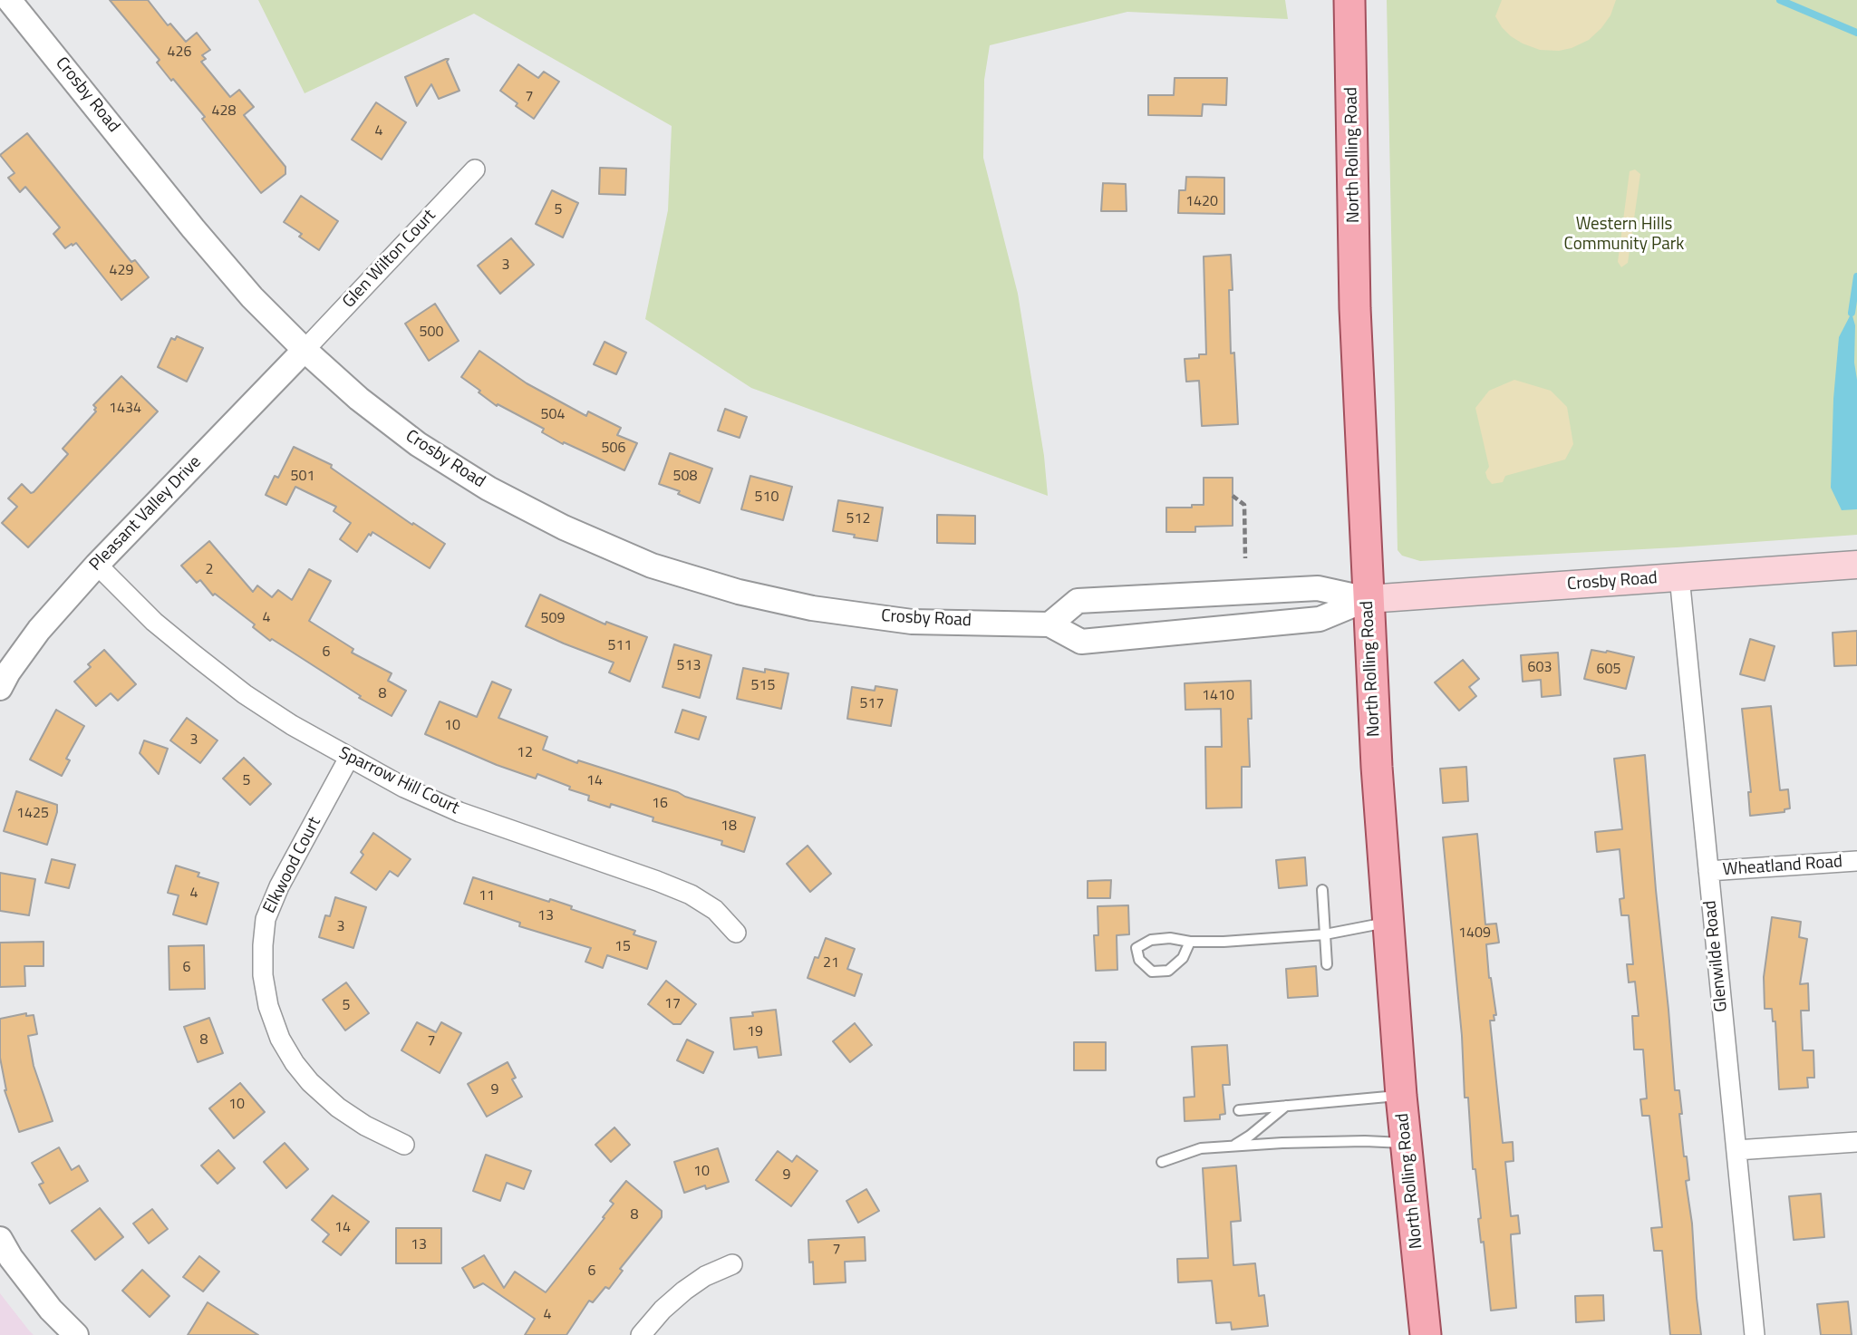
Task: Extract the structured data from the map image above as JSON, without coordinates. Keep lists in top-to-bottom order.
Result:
{
  "streets": {
    "main road": ["Crosby Road", "North Rolling Road"],
    "street": [
      "Glen Wilton Court",
      "Pleasant Valley Drive",
      "Sparrow Hill Court",
      "Elkwood Court",
      "Wheatland Road",
      "Glenwilde Road"
    ]
  },
  "crossings": [
    ["Crosby Road", "North Rolling Road"],
    ["Crosby Road", "Glen Wilton Court"],
    ["Crosby Road", "Pleasant Valley Drive"],
    ["Crosby Road", "Glenwilde Road"],
    ["Glen Wilton Court", "Pleasant Valley Drive"],
    ["Pleasant Valley Drive", "Sparrow Hill Court"],
    ["Sparrow Hill Court", "Elkwood Court"],
    ["Wheatland Road", "Glenwilde Road"]
  ],
  "parks": ["Western Hills Community Park"],
  "house_numbers": [
    "426",
    "7",
    "428",
    "4",
    "1420",
    "5",
    "3",
    "429",
    "500",
    "1434",
    "504",
    "506",
    "501",
    "508",
    "510",
    "512",
    "2",
    "4",
    "509",
    "511",
    "6",
    "513",
    "603",
    "605",
    "515",
    "8",
    "1410",
    "517",
    "10",
    "3",
    "12",
    "5",
    "14",
    "16",
    "1425",
    "18",
    "4",
    "11",
    "13",
    "3",
    "1409",
    "15",
    "21",
    "6",
    "17",
    "5",
    "19",
    "8",
    "7",
    "9",
    "10",
    "10",
    "9",
    "8",
    "14",
    "13",
    "7",
    "6",
    "4"
  ]
}
